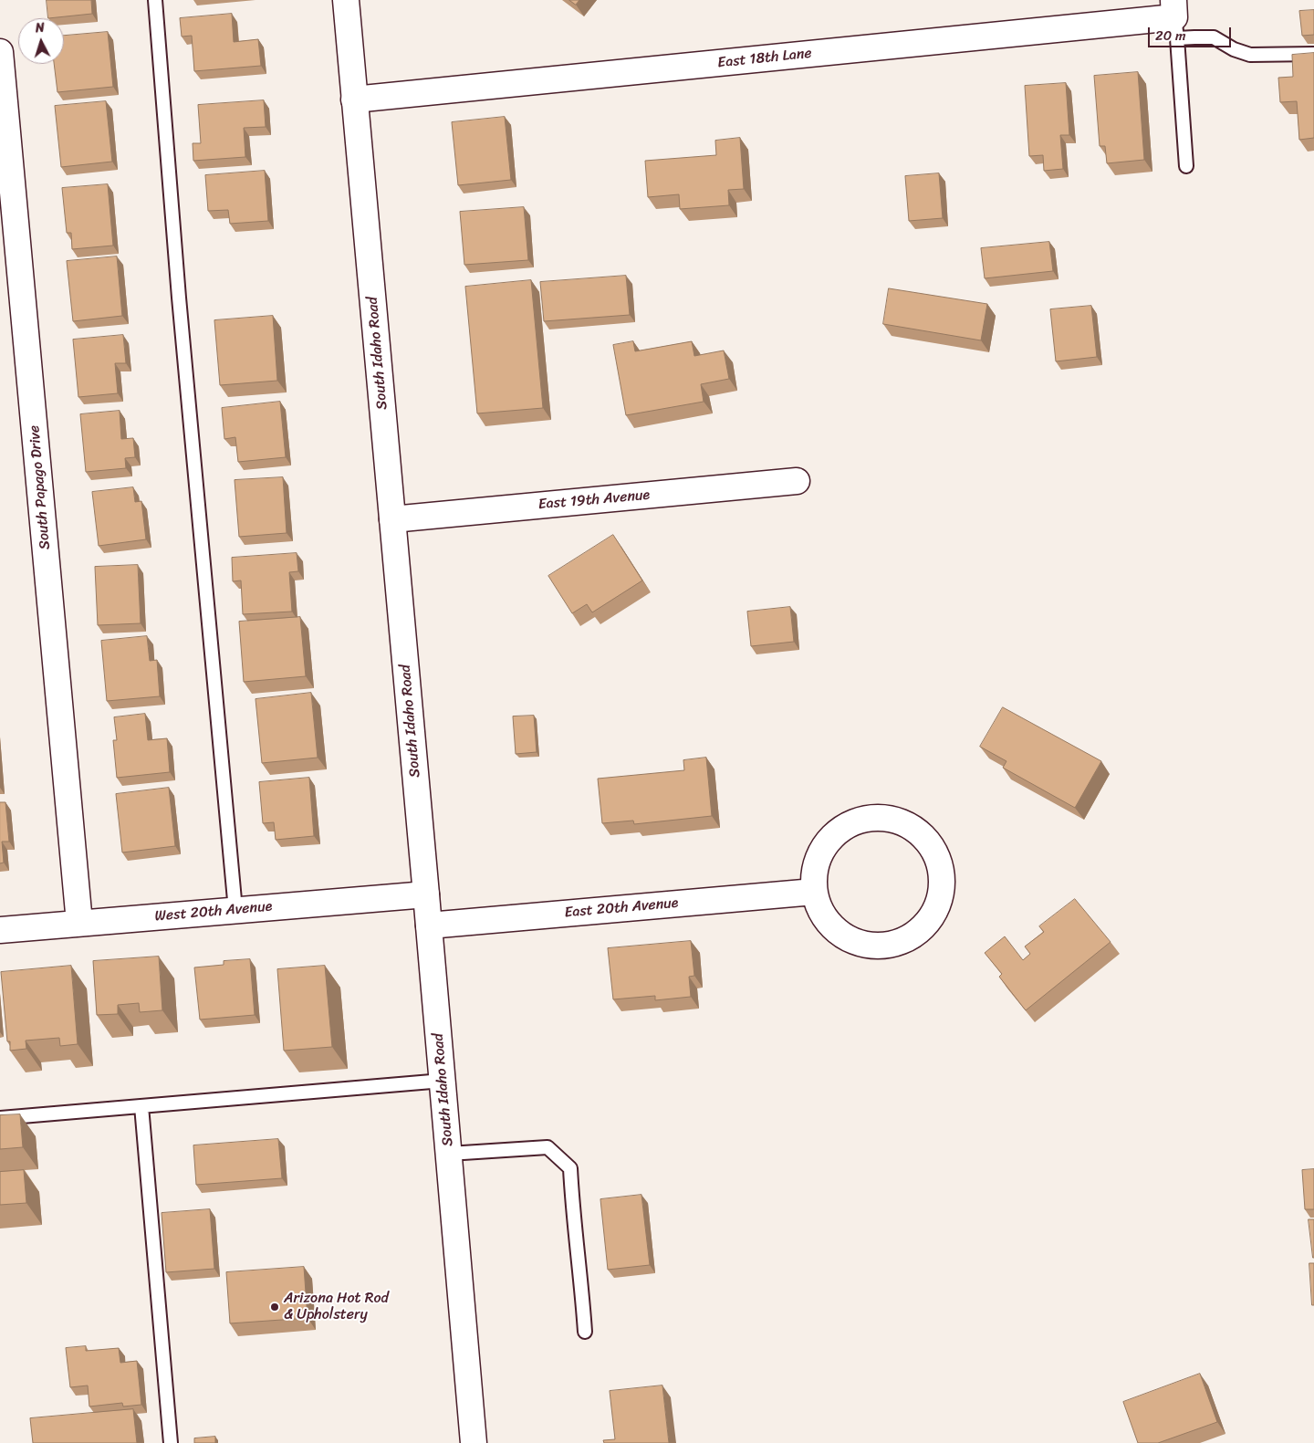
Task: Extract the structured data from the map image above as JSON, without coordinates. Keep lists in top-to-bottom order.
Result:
{
  "streets": {
    "street": [
      "East 18th Lane",
      "South Idaho Road",
      "South Papago Drive",
      "East 19th Avenue",
      "East 20th Avenue",
      "West 20th Avenue"
    ]
  },
  "crossings": [
    ["East 18th Lane", "South Idaho Road"],
    ["South Idaho Road", "East 19th Avenue"],
    ["South Idaho Road", "East 20th Avenue"],
    ["South Idaho Road", "West 20th Avenue"],
    ["South Papago Drive", "West 20th Avenue"]
  ],
  "places": ["Arizona Hot Rod & Upholstery"],
  "scale_bar": "20 m",
  "north": "top"
}
